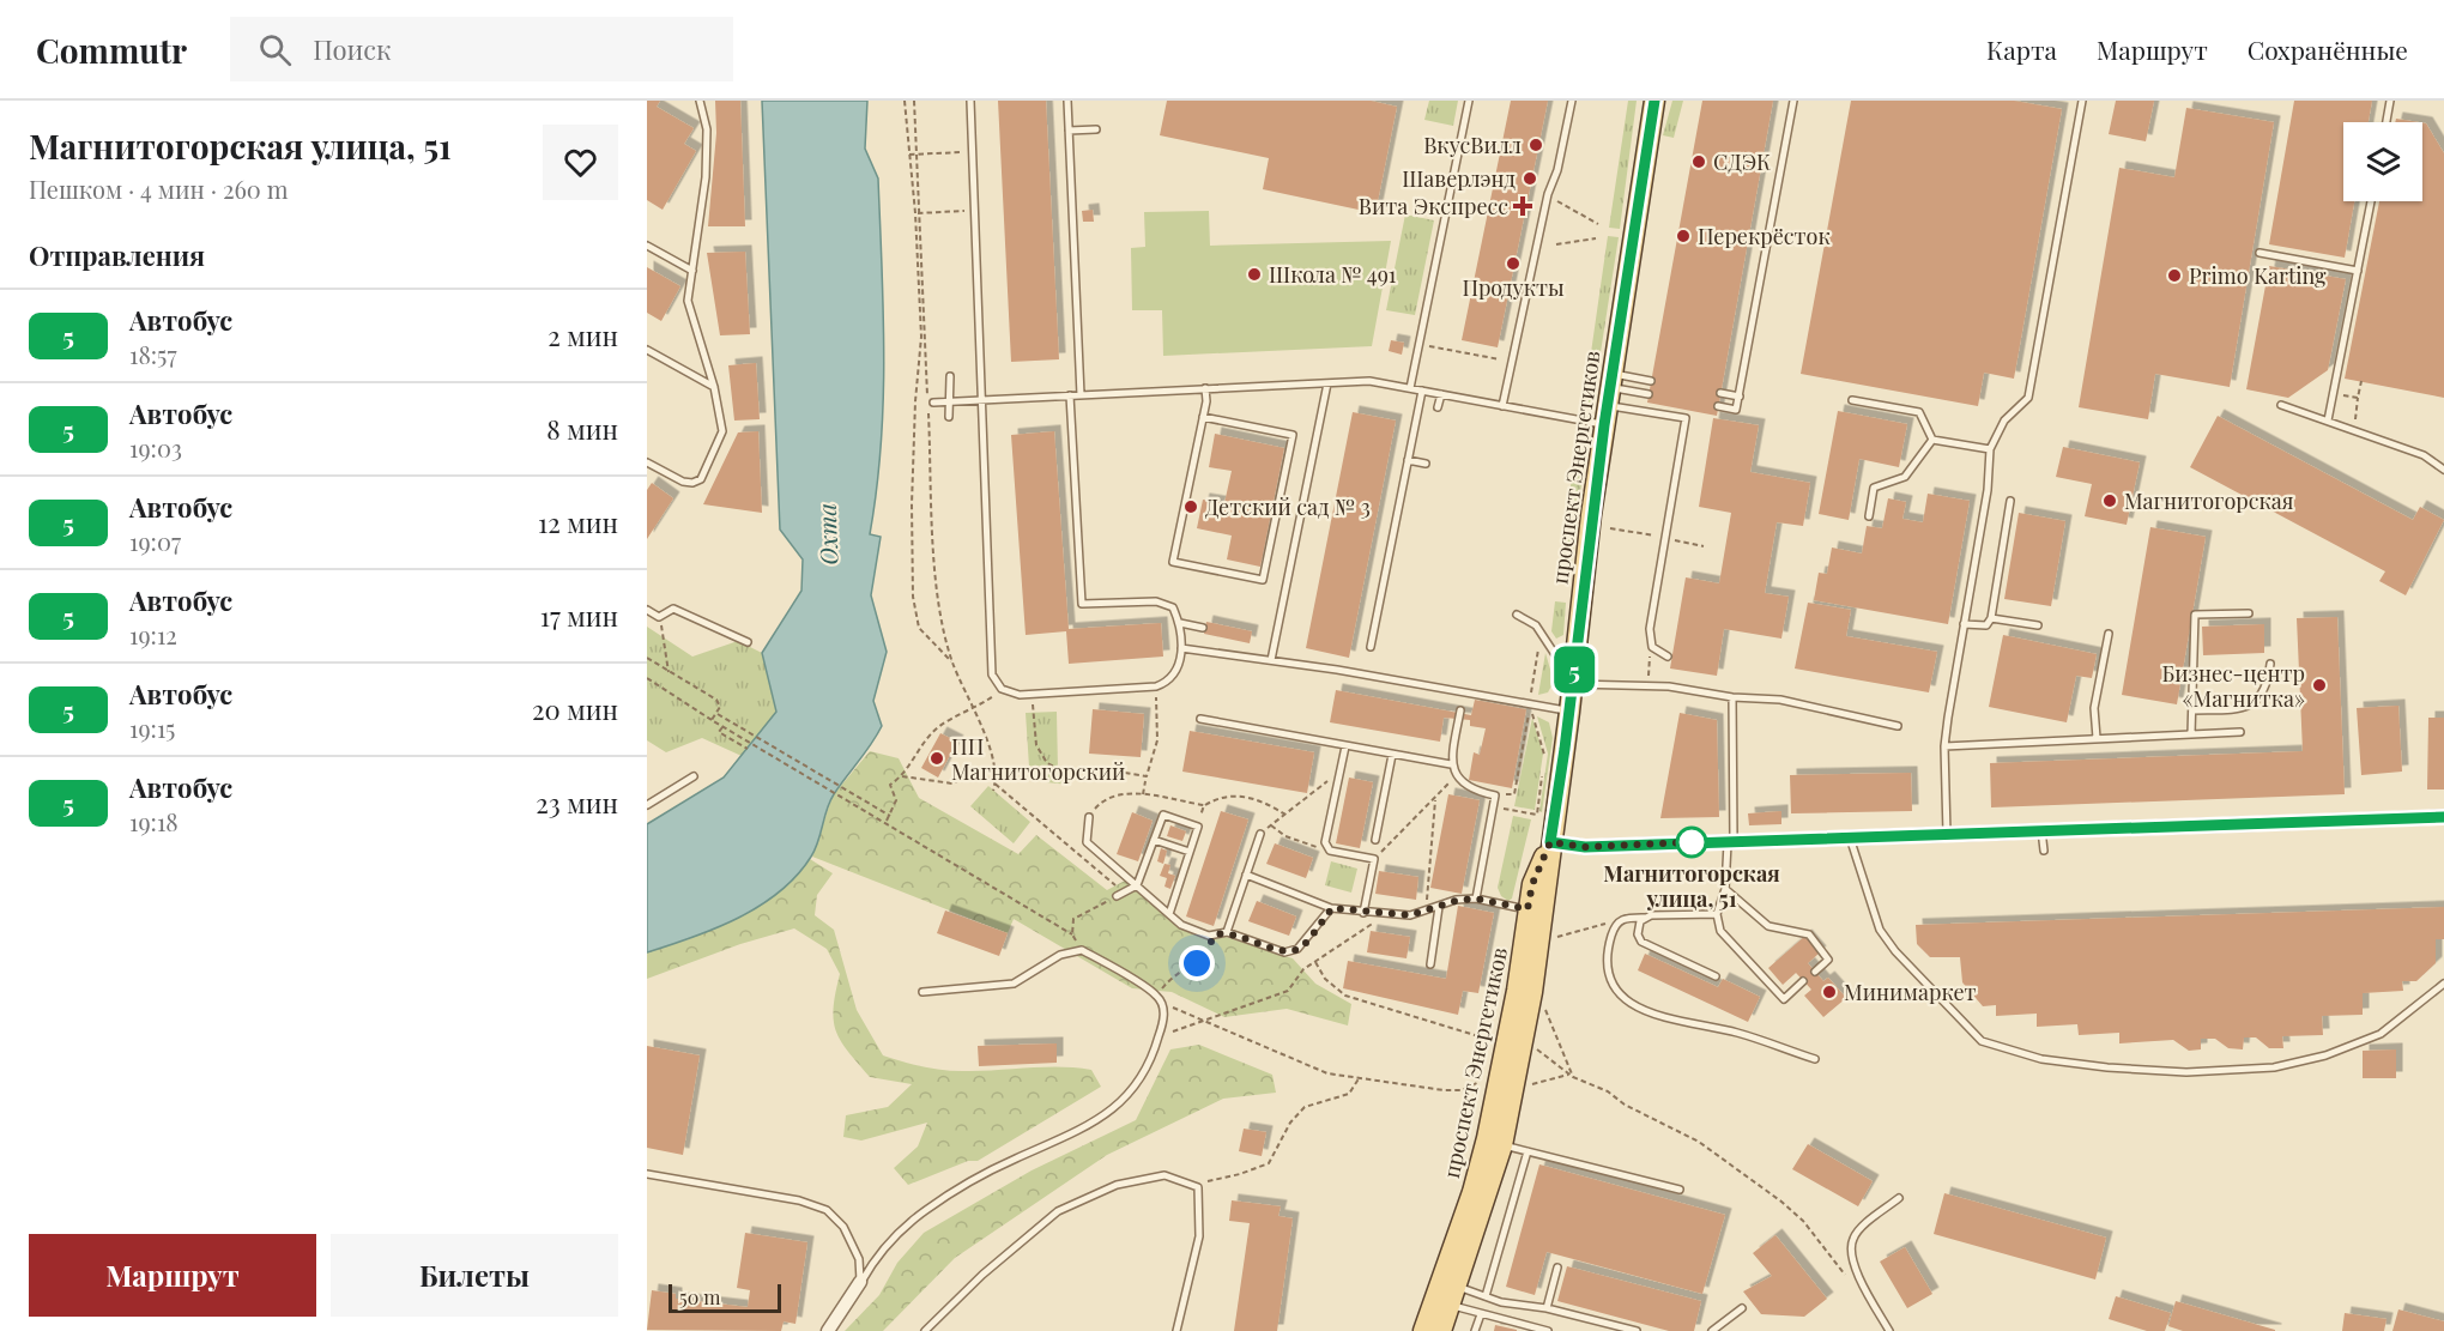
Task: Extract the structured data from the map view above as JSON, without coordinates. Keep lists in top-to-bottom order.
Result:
{
  "streets": {
    "main road": ["проспект Энергетиков"]
  },
  "water": ["Охта"],
  "places": {
    "other": [
      "ВкусВилл",
      "СДЭК",
      "Шаверлэнд",
      "Перекрёсток",
      "Продукты",
      "Школа № 491",
      "Primo Karting",
      "Магнитогорская",
      "Детский сад № 3",
      "Бизнес-центр «Магнитка»",
      "ПП Магнитогорский",
      "Магнитогорская улица, 51",
      "Минимаркет"
    ],
    "health": ["Вита Экспресс"]
  },
  "lines": ["bus line 5"],
  "scale_bar": "50 m",
  "page": {
    "header": "Commutr",
    "search": "Поиск",
    "nav": ["Карта", "Маршрут", "Сохранённые"],
    "heading": [
      ["Магнитогорская улица, 51", "Пешком · 4 мин · 260 m"],
      "Отправления"
    ],
    "on_map": "5",
    "list": [
      {
        "mark": "5",
        "name": "Автобус",
        "note": "18:57",
        "value": "2 мин"
      },
      {
        "mark": "5",
        "name": "Автобус",
        "note": "19:03",
        "value": "8 мин"
      },
      {
        "mark": "5",
        "name": "Автобус",
        "note": "19:07",
        "value": "12 мин"
      },
      {
        "mark": "5",
        "name": "Автобус",
        "note": "19:12",
        "value": "17 мин"
      },
      {
        "mark": "5",
        "name": "Автобус",
        "note": "19:15",
        "value": "20 мин"
      },
      {
        "mark": "5",
        "name": "Автобус",
        "note": "19:18",
        "value": "23 мин"
      }
    ],
    "buttons": ["Маршрут", "Билеты"],
    "scale": "50 m"
  }
}
